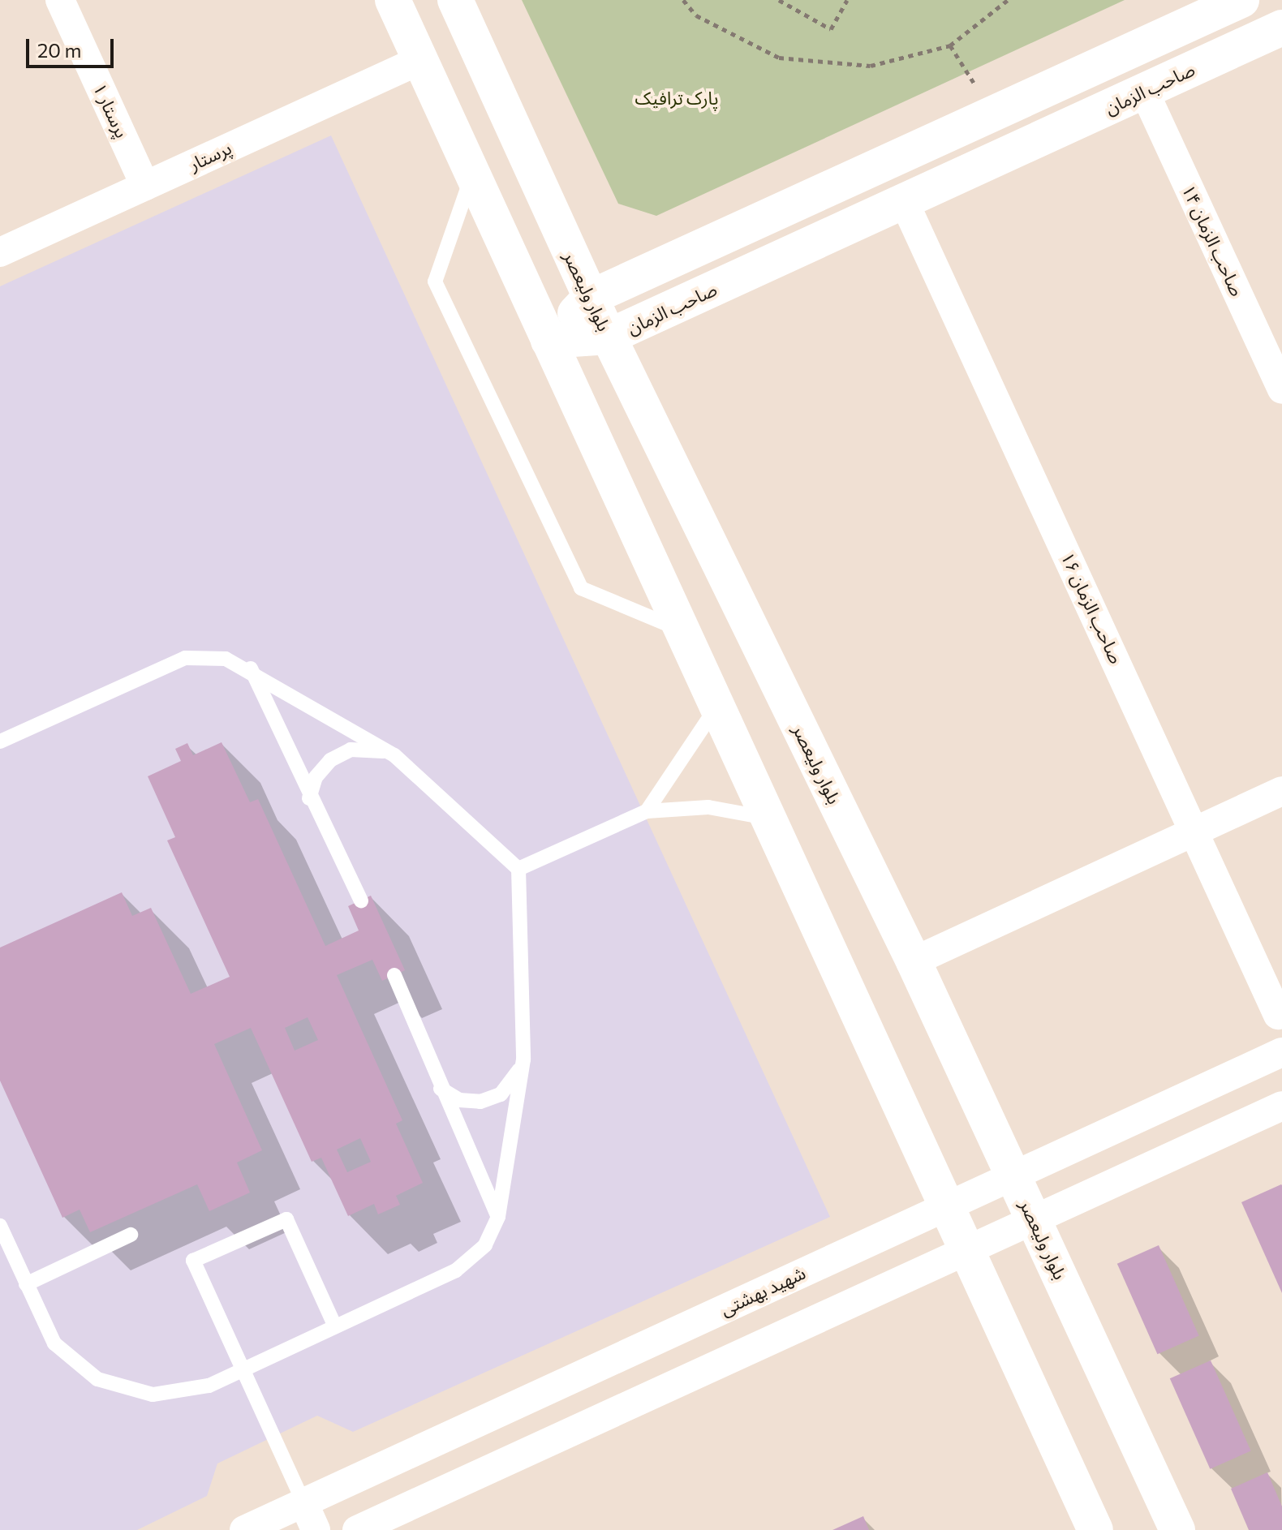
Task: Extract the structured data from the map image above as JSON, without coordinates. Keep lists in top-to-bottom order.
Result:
{
  "streets": {
    "street": [
      "صاحب الزمان",
      "پرستار ۱",
      "پرستار",
      "صاحب الزمان ۱۴",
      "بلوار ولیعصر",
      "صاحب الزمان ۱۶",
      "شهید بهشتی"
    ]
  },
  "crossings": [
    ["صاحب الزمان", "صاحب الزمان ۱۴"],
    ["صاحب الزمان", "بلوار ولیعصر"],
    ["صاحب الزمان", "صاحب الزمان ۱۶"],
    ["پرستار ۱", "پرستار"],
    ["بلوار ولیعصر", "شهید بهشتی"]
  ],
  "parks": ["پارک ترافیک"],
  "scale_bar": "20 m"
}
